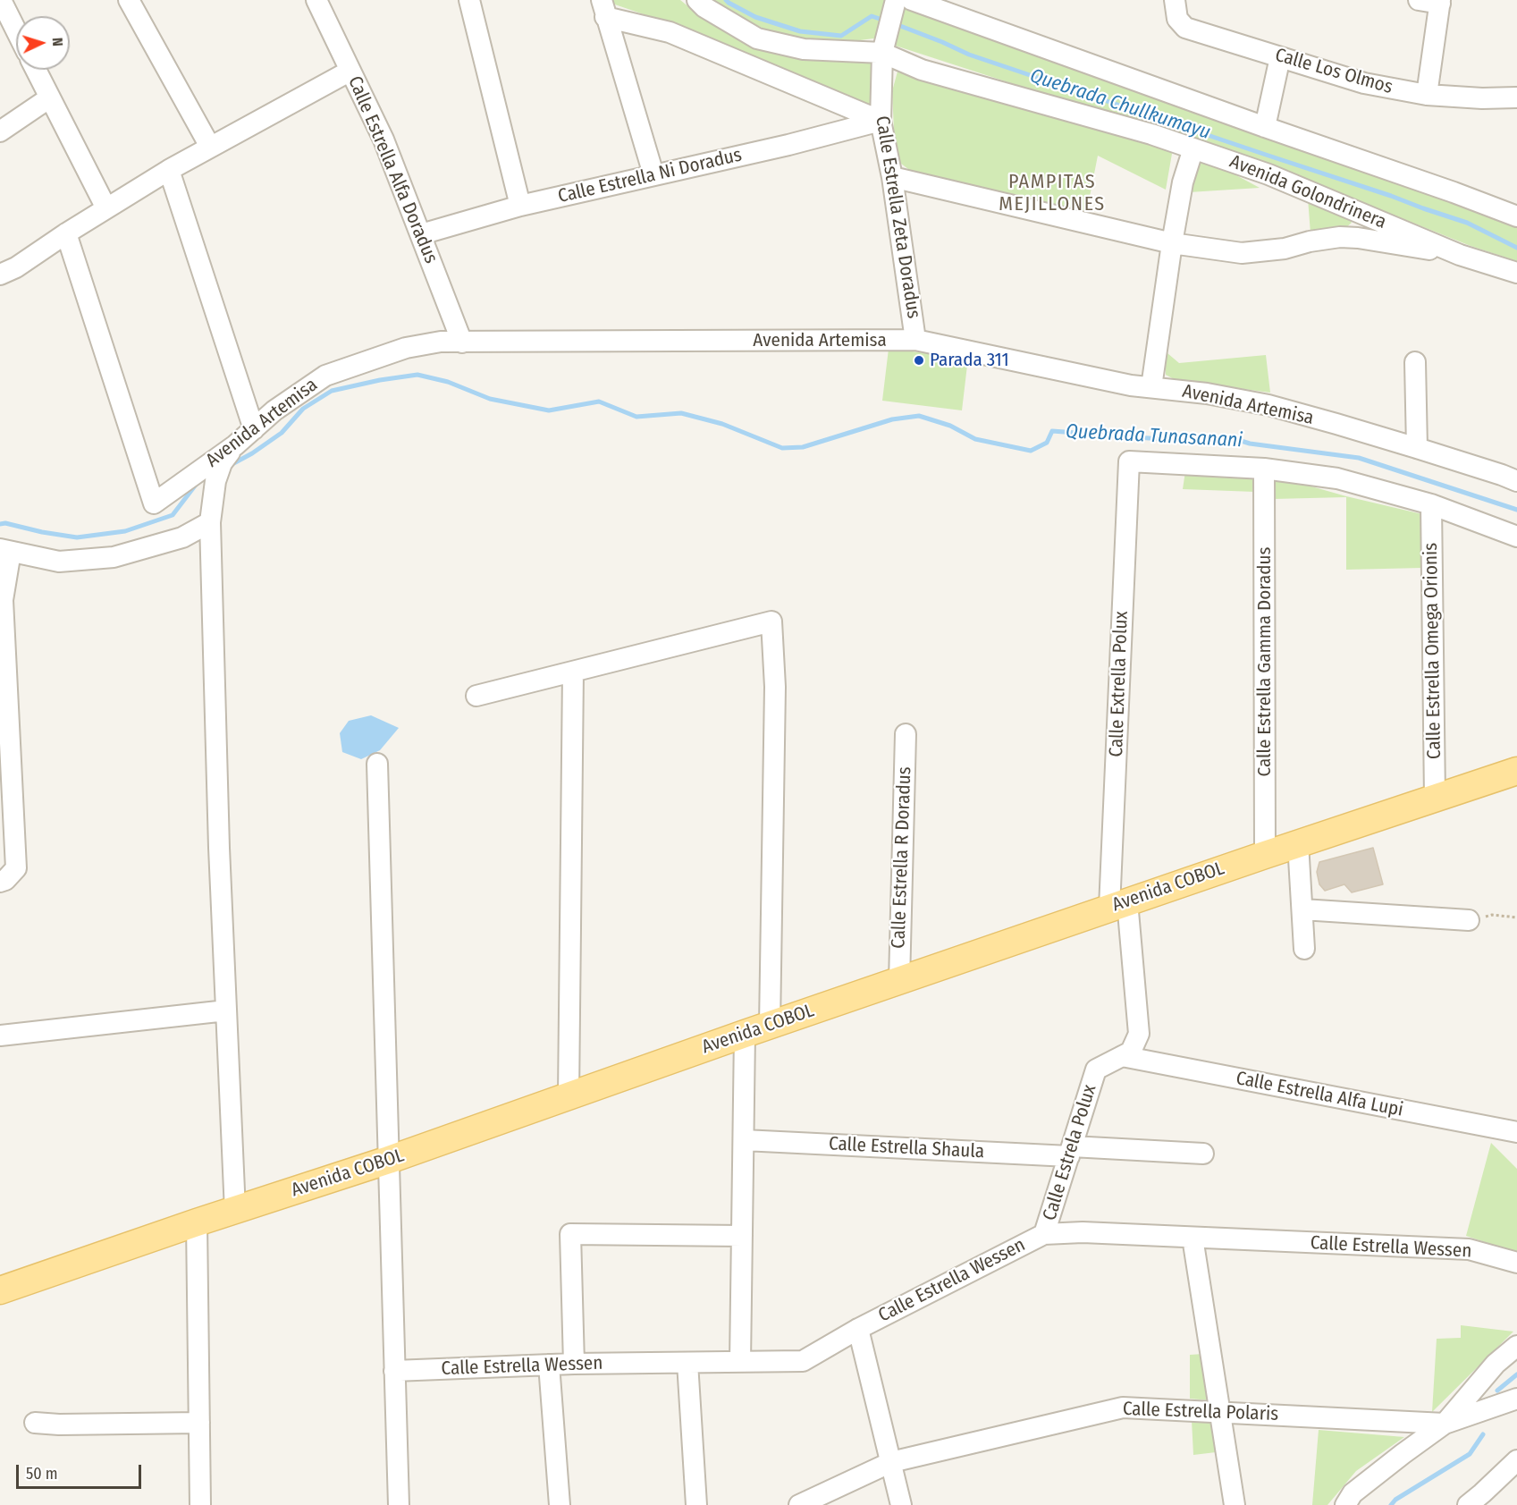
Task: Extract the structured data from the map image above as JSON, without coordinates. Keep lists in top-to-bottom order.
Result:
{
  "streets": {
    "main road": ["Avenida COBOL"],
    "street": [
      "Calle Los Olmos",
      "Calle Estrella Alfa Doradus",
      "Calle Estrella Ni Doradus",
      "Avenida Golondrinera",
      "Calle Estrella Zeta Doradus",
      "Avenida Artemisa",
      "Calle Estrella Omega Orionis",
      "Calle Estrella Gamma Doradus",
      "Calle Extrella Polux",
      "Calle Estrella R Doradus",
      "Calle Estrella Alfa Lupi",
      "Calle Estrella Shaula",
      "Calle Estrela Polux",
      "Calle Estrella Wessen",
      "Calle Estrella Polaris"
    ]
  },
  "crossings": [
    ["Calle Estrella Alfa Doradus", "Calle Estrella Ni Doradus"],
    ["Calle Estrella Alfa Doradus", "Avenida Artemisa"],
    ["Calle Estrella Ni Doradus", "Calle Estrella Zeta Doradus"],
    ["Avenida Golondrinera", "Calle Estrella Zeta Doradus"],
    ["Calle Estrella Zeta Doradus", "Avenida Artemisa"],
    ["Calle Estrella Omega Orionis", "Avenida COBOL"],
    ["Calle Estrella Gamma Doradus", "Calle Extrella Polux"],
    ["Calle Estrella Gamma Doradus", "Avenida COBOL"],
    ["Calle Extrella Polux", "Avenida COBOL"],
    ["Calle Extrella Polux", "Calle Estrela Polux"],
    ["Calle Estrella R Doradus", "Avenida COBOL"],
    ["Avenida COBOL", "Calle Estrela Polux"],
    ["Calle Estrella Alfa Lupi", "Calle Estrela Polux"],
    ["Calle Estrella Shaula", "Calle Estrela Polux"],
    ["Calle Estrela Polux", "Calle Estrella Wessen"]
  ],
  "districts": ["PAMPITAS MEJILLONES"],
  "water": ["Quebrada Chullkumayu", "Quebrada Tunasanani"],
  "places": ["Parada 311"],
  "scale_bar": "50 m",
  "north": "right"
}
